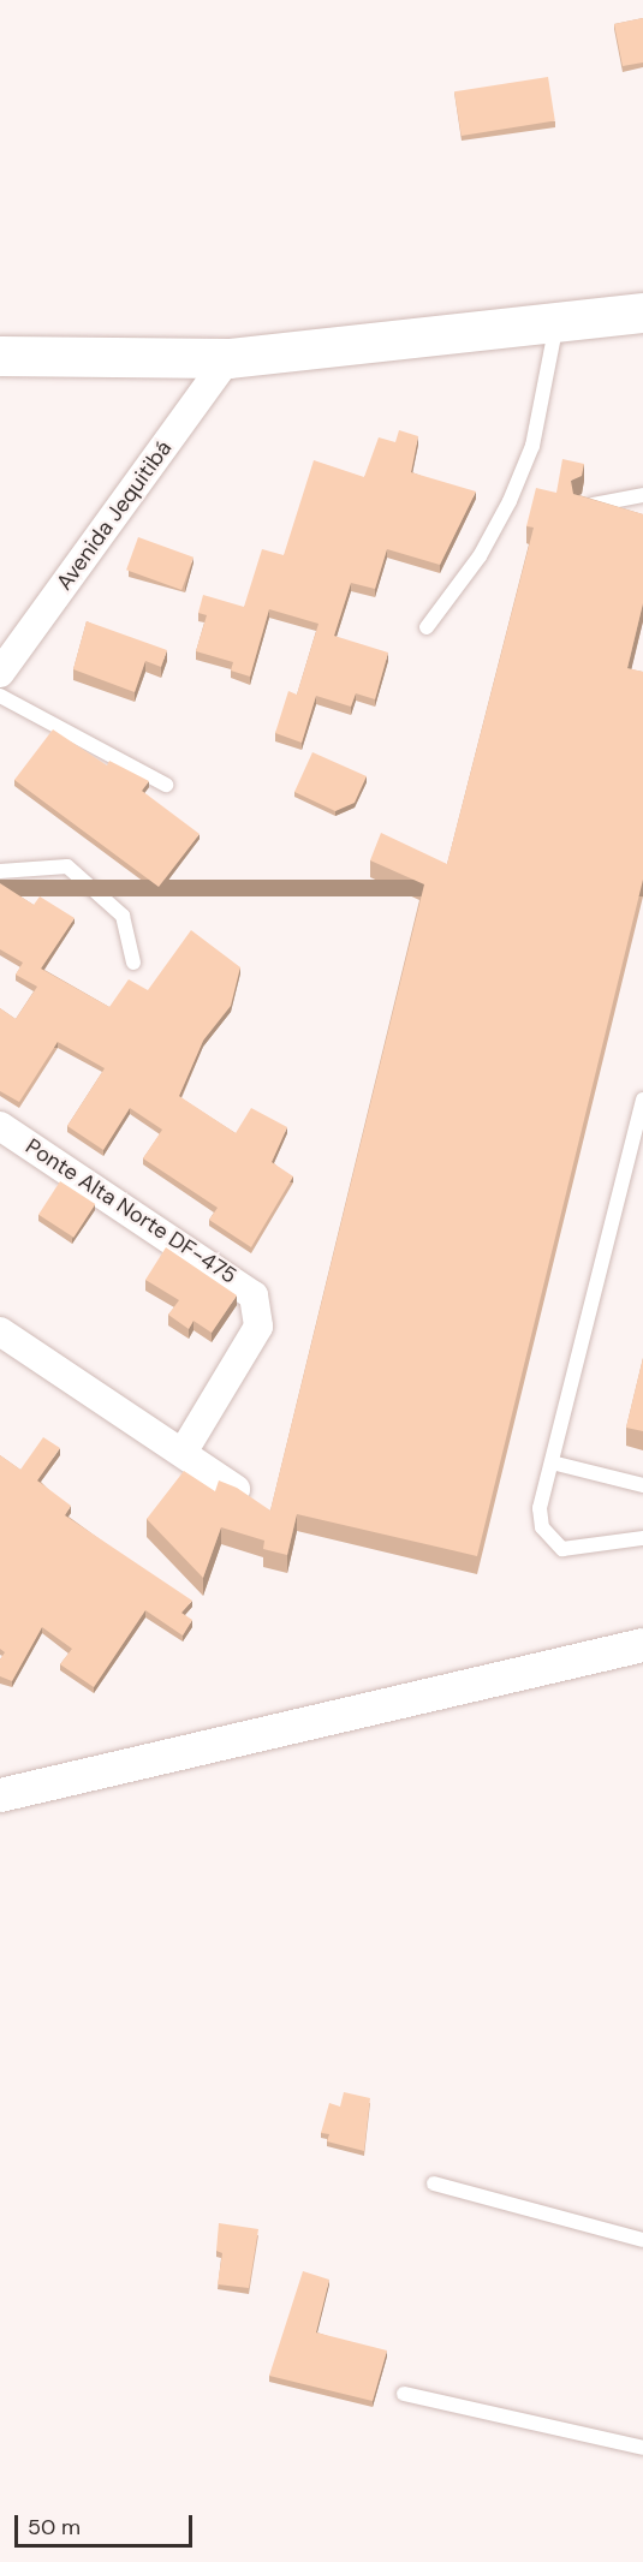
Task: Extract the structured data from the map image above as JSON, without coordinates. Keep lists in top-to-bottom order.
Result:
{
  "streets": {
    "street": ["Avenida Jequitibá", "Ponte Alta Norte DF-475"]
  },
  "scale_bar": "50 m"
}
